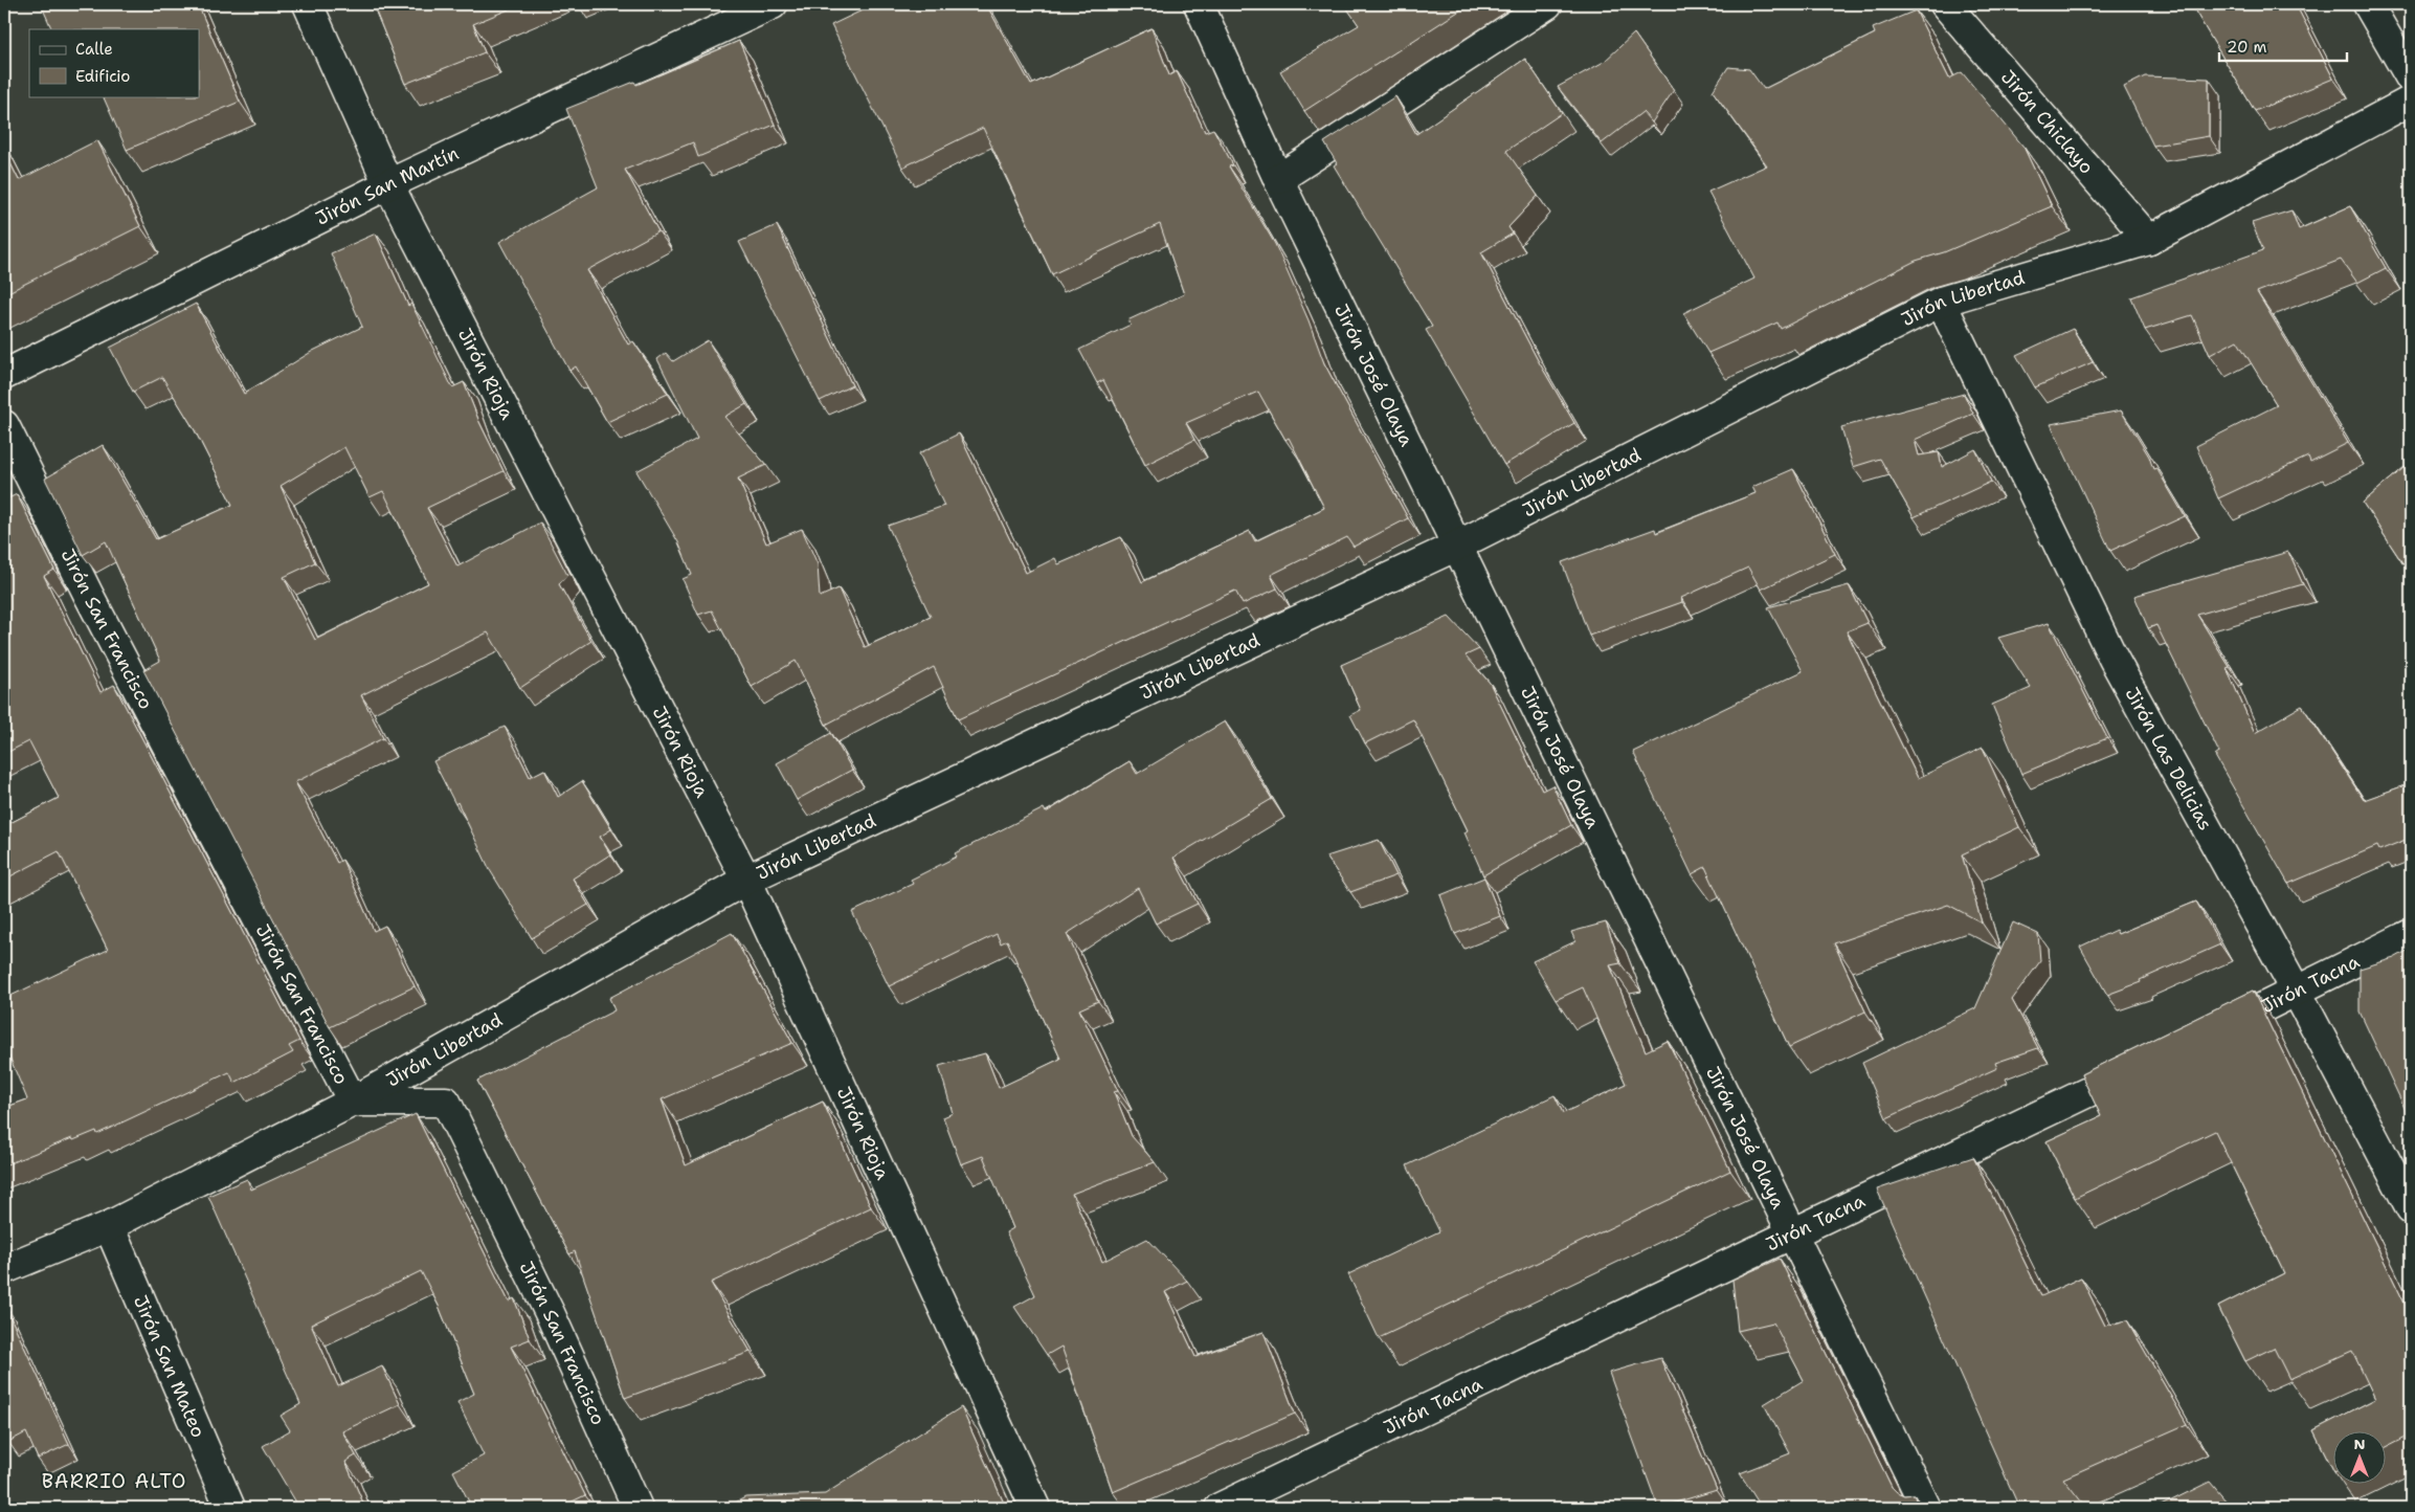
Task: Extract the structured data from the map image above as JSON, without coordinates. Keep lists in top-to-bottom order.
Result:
{
  "streets": {
    "street": [
      "Jirón Chiclayo",
      "Jirón San Martín",
      "Jirón Libertad",
      "Jirón Rioja",
      "Jirón José Olaya",
      "Jirón San Francisco",
      "Jirón Las Delicias",
      "Jirón Tacna",
      "Jirón San Mateo"
    ]
  },
  "crossings": [
    ["Jirón Chiclayo", "Jirón Libertad"],
    ["Jirón San Martín", "Jirón Rioja"],
    ["Jirón Libertad", "Jirón Rioja"],
    ["Jirón Libertad", "Jirón José Olaya"],
    ["Jirón Libertad", "Jirón San Francisco"],
    ["Jirón Libertad", "Jirón Las Delicias"],
    ["Jirón Libertad", "Jirón San Mateo"],
    ["Jirón José Olaya", "Jirón Tacna"],
    ["Jirón Las Delicias", "Jirón Tacna"]
  ],
  "districts": ["BARRIO ALTO"],
  "legend": ["Calle", "Edificio"],
  "scale_bar": "20 m",
  "north": "top"
}
